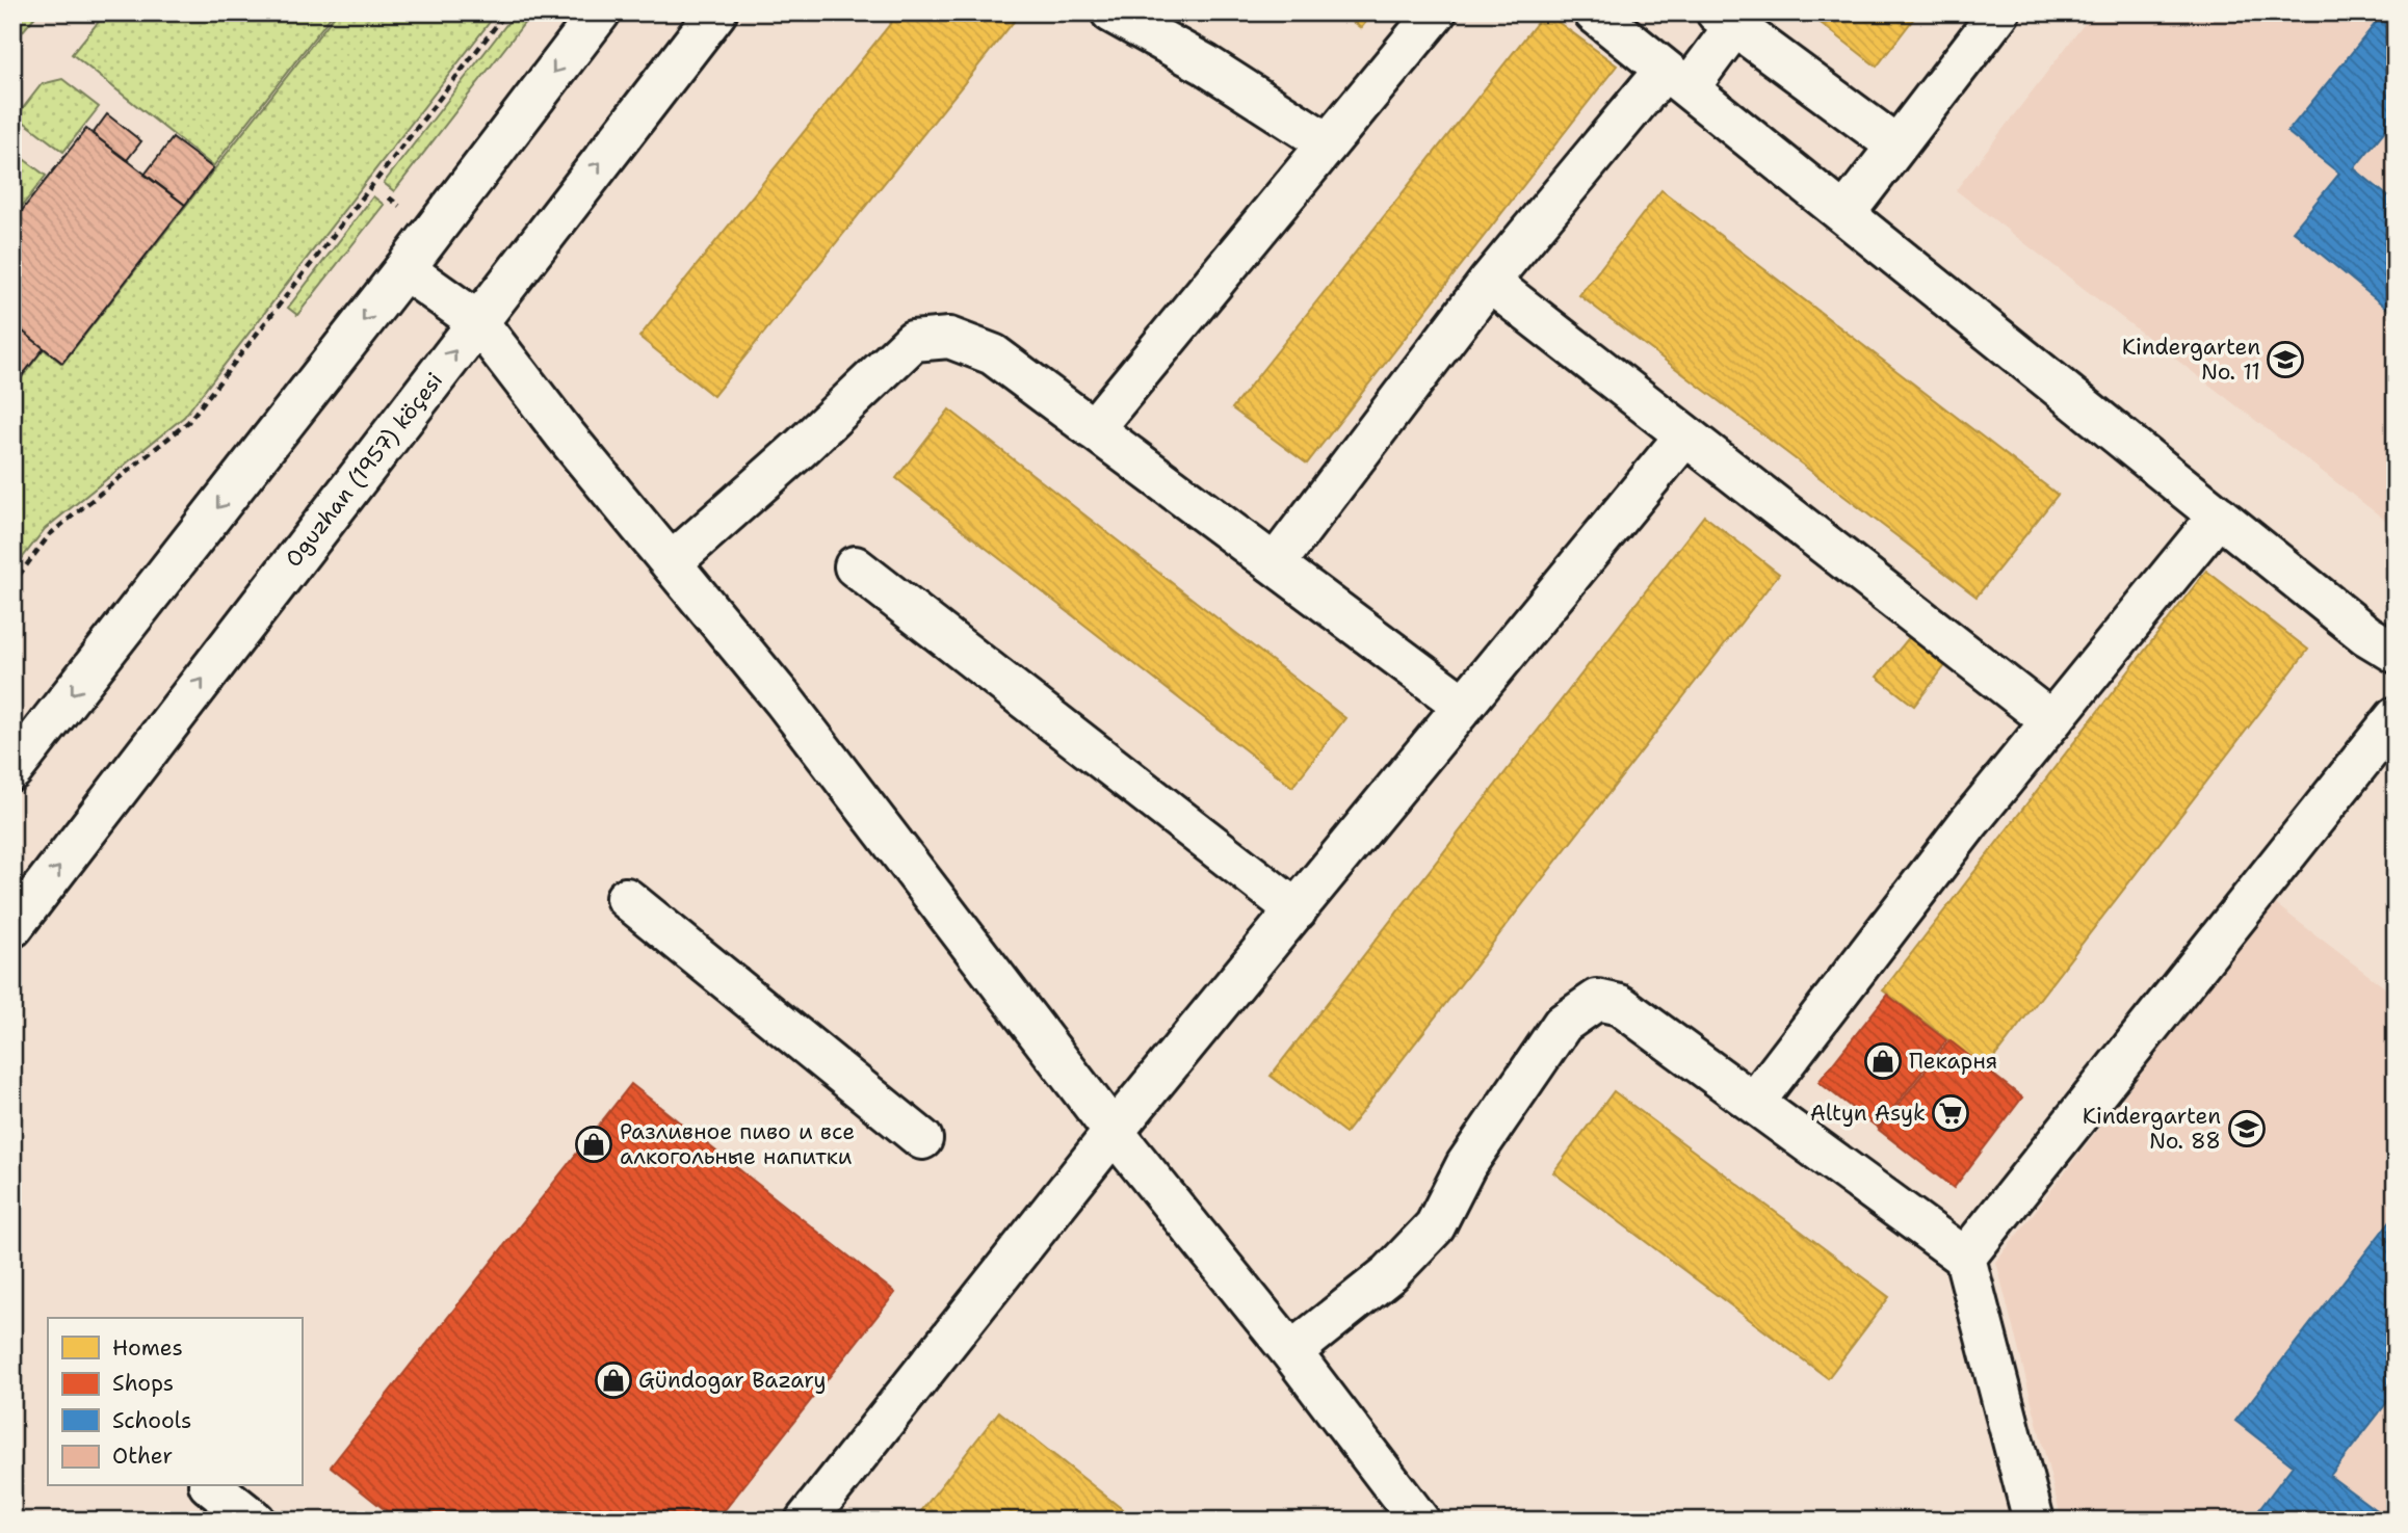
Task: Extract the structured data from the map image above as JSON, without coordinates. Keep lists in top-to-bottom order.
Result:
{
  "streets": {
    "street": ["Oguzhan (1957) köçesi"]
  },
  "places": {
    "school or university": ["Kindergarten No. 11", "Kindergarten No. 88"],
    "shop": ["Пекарня", "Разливное пиво и все алкогольные напитки", "Gündogar Bazary"],
    "supermarket": ["Altyn Asyk"]
  },
  "legend": [
    "Homes",
    "Shops",
    "Schools",
    "Other"
  ]
}
